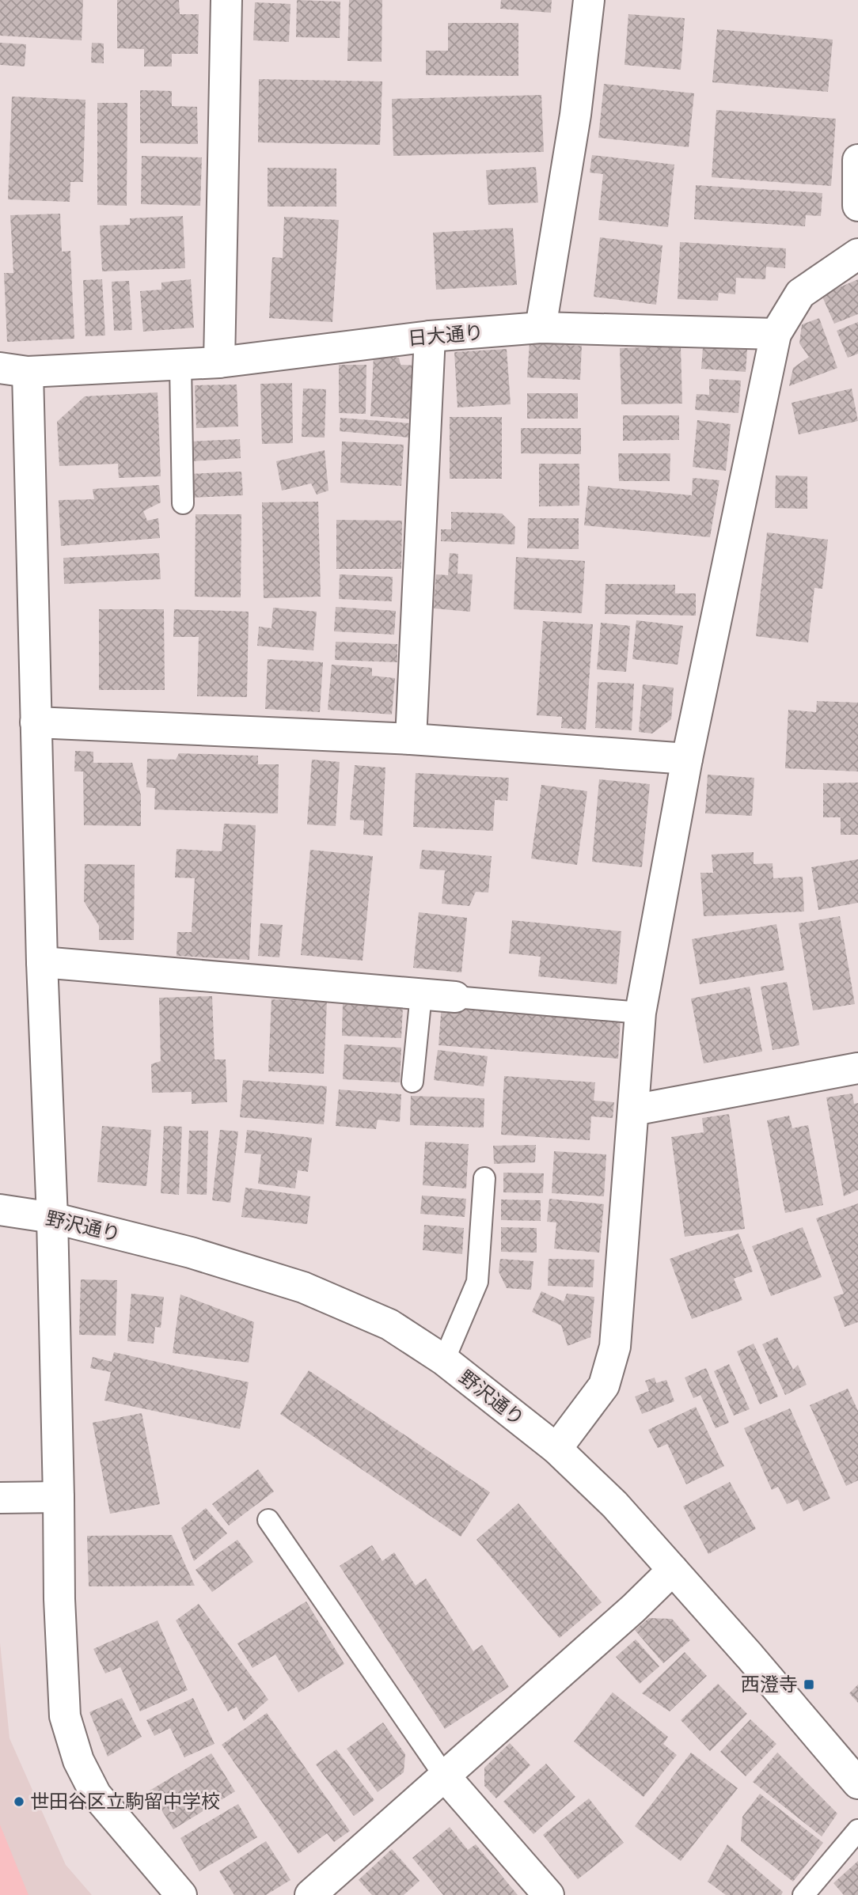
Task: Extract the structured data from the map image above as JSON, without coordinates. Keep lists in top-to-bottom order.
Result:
{
  "streets": {
    "street": ["日大通り", "野沢通り"]
  },
  "places": {
    "transit": ["西澄寺"],
    "other": ["世田谷区立駒留中学校"]
  }
}
